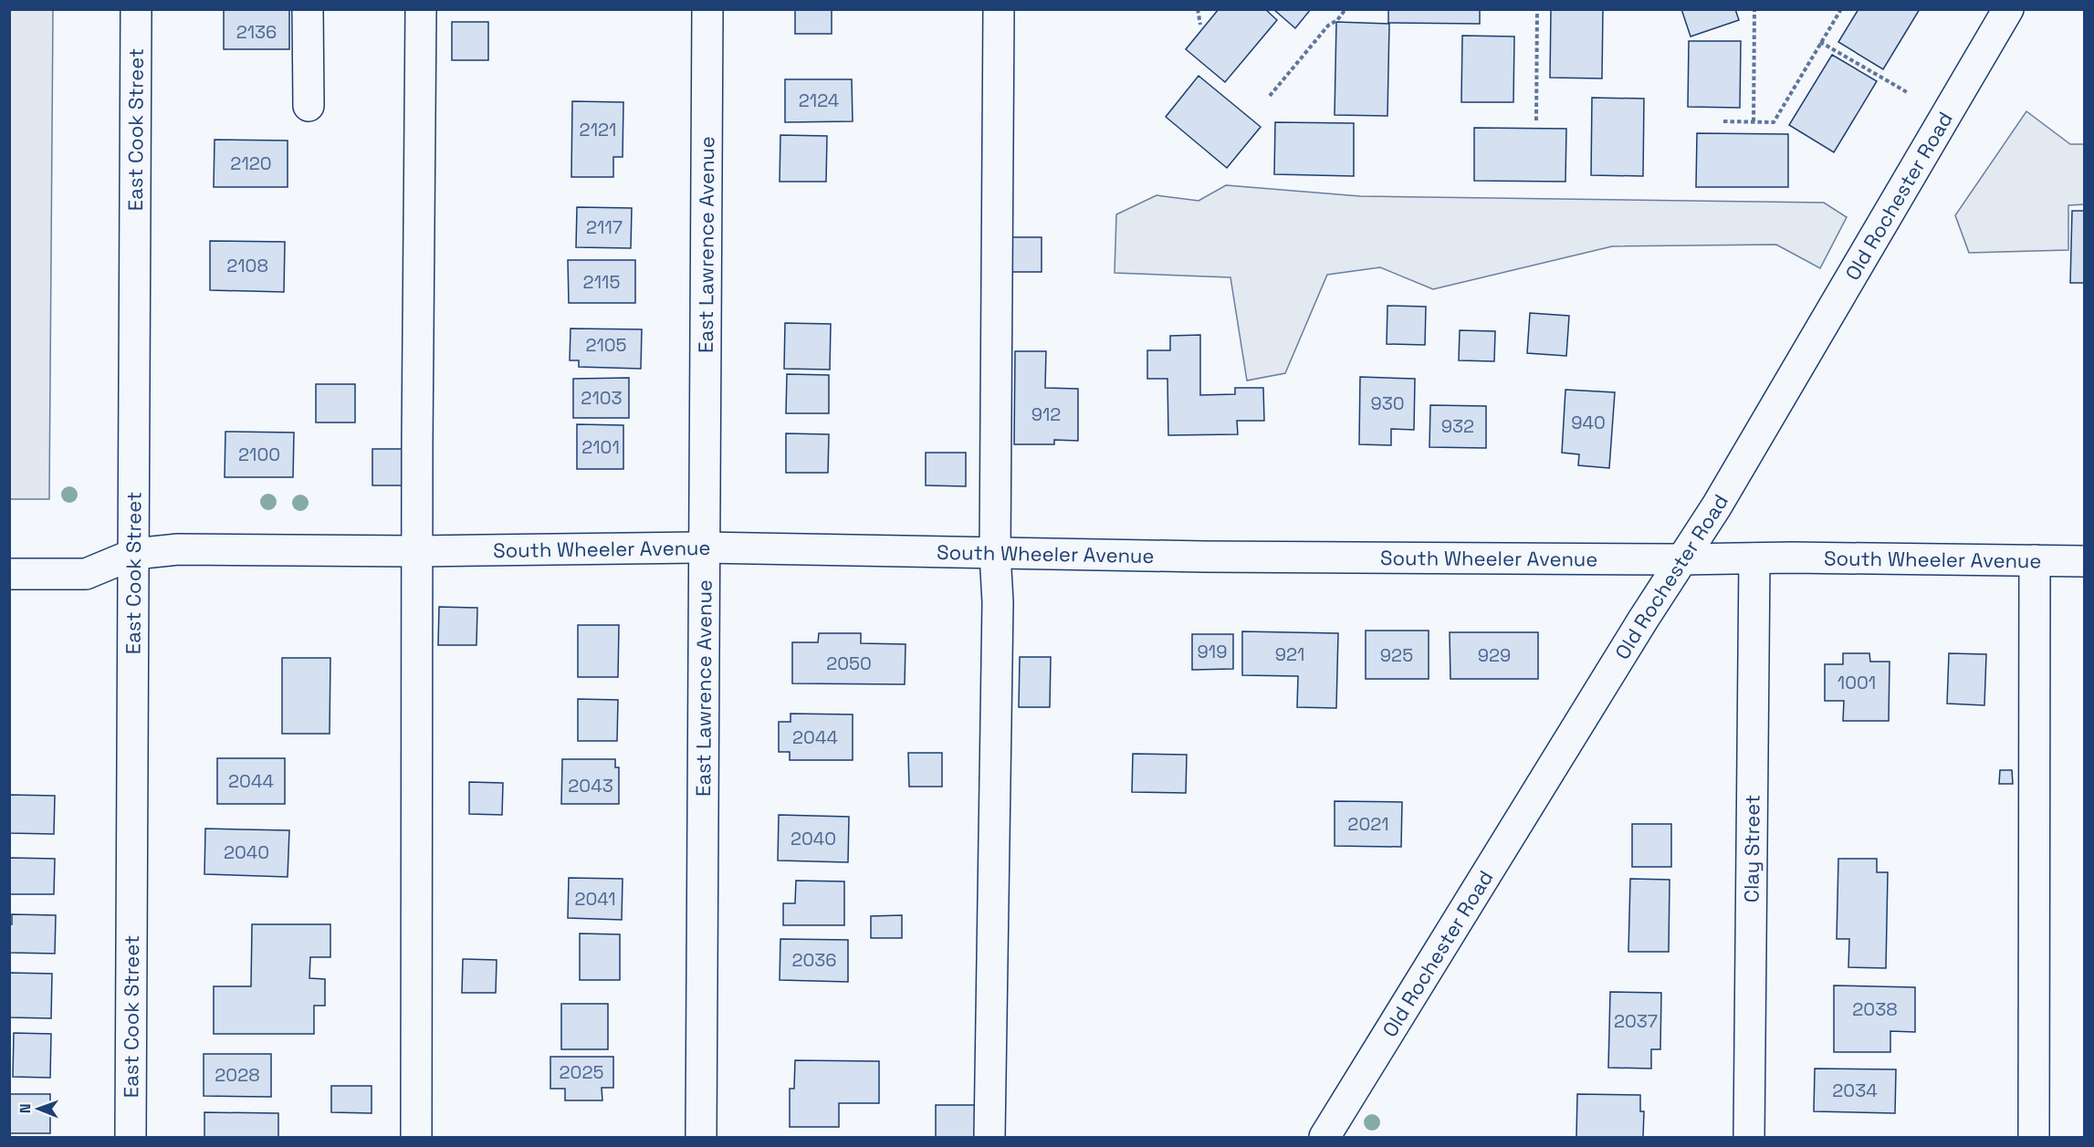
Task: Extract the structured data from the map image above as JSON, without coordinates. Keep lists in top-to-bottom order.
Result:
{
  "streets": {
    "street": [
      "East Cook Street",
      "Old Rochester Road",
      "East Lawrence Avenue",
      "South Wheeler Avenue",
      "Clay Street"
    ]
  },
  "crossings": [
    ["East Cook Street", "South Wheeler Avenue"],
    ["Old Rochester Road", "South Wheeler Avenue"],
    ["East Lawrence Avenue", "South Wheeler Avenue"],
    ["South Wheeler Avenue", "Clay Street"]
  ],
  "house_numbers": [
    "2136",
    "2124",
    "2121",
    "2120",
    "2117",
    "2108",
    "2115",
    "2105",
    "2103",
    "930",
    "912",
    "940",
    "932",
    "2101",
    "2100",
    "919",
    "921",
    "925",
    "929",
    "2050",
    "1001",
    "2044",
    "2044",
    "2043",
    "2021",
    "2040",
    "2040",
    "2041",
    "2036",
    "2038",
    "2037",
    "2025",
    "2028",
    "2034"
  ],
  "north": "left"
}
